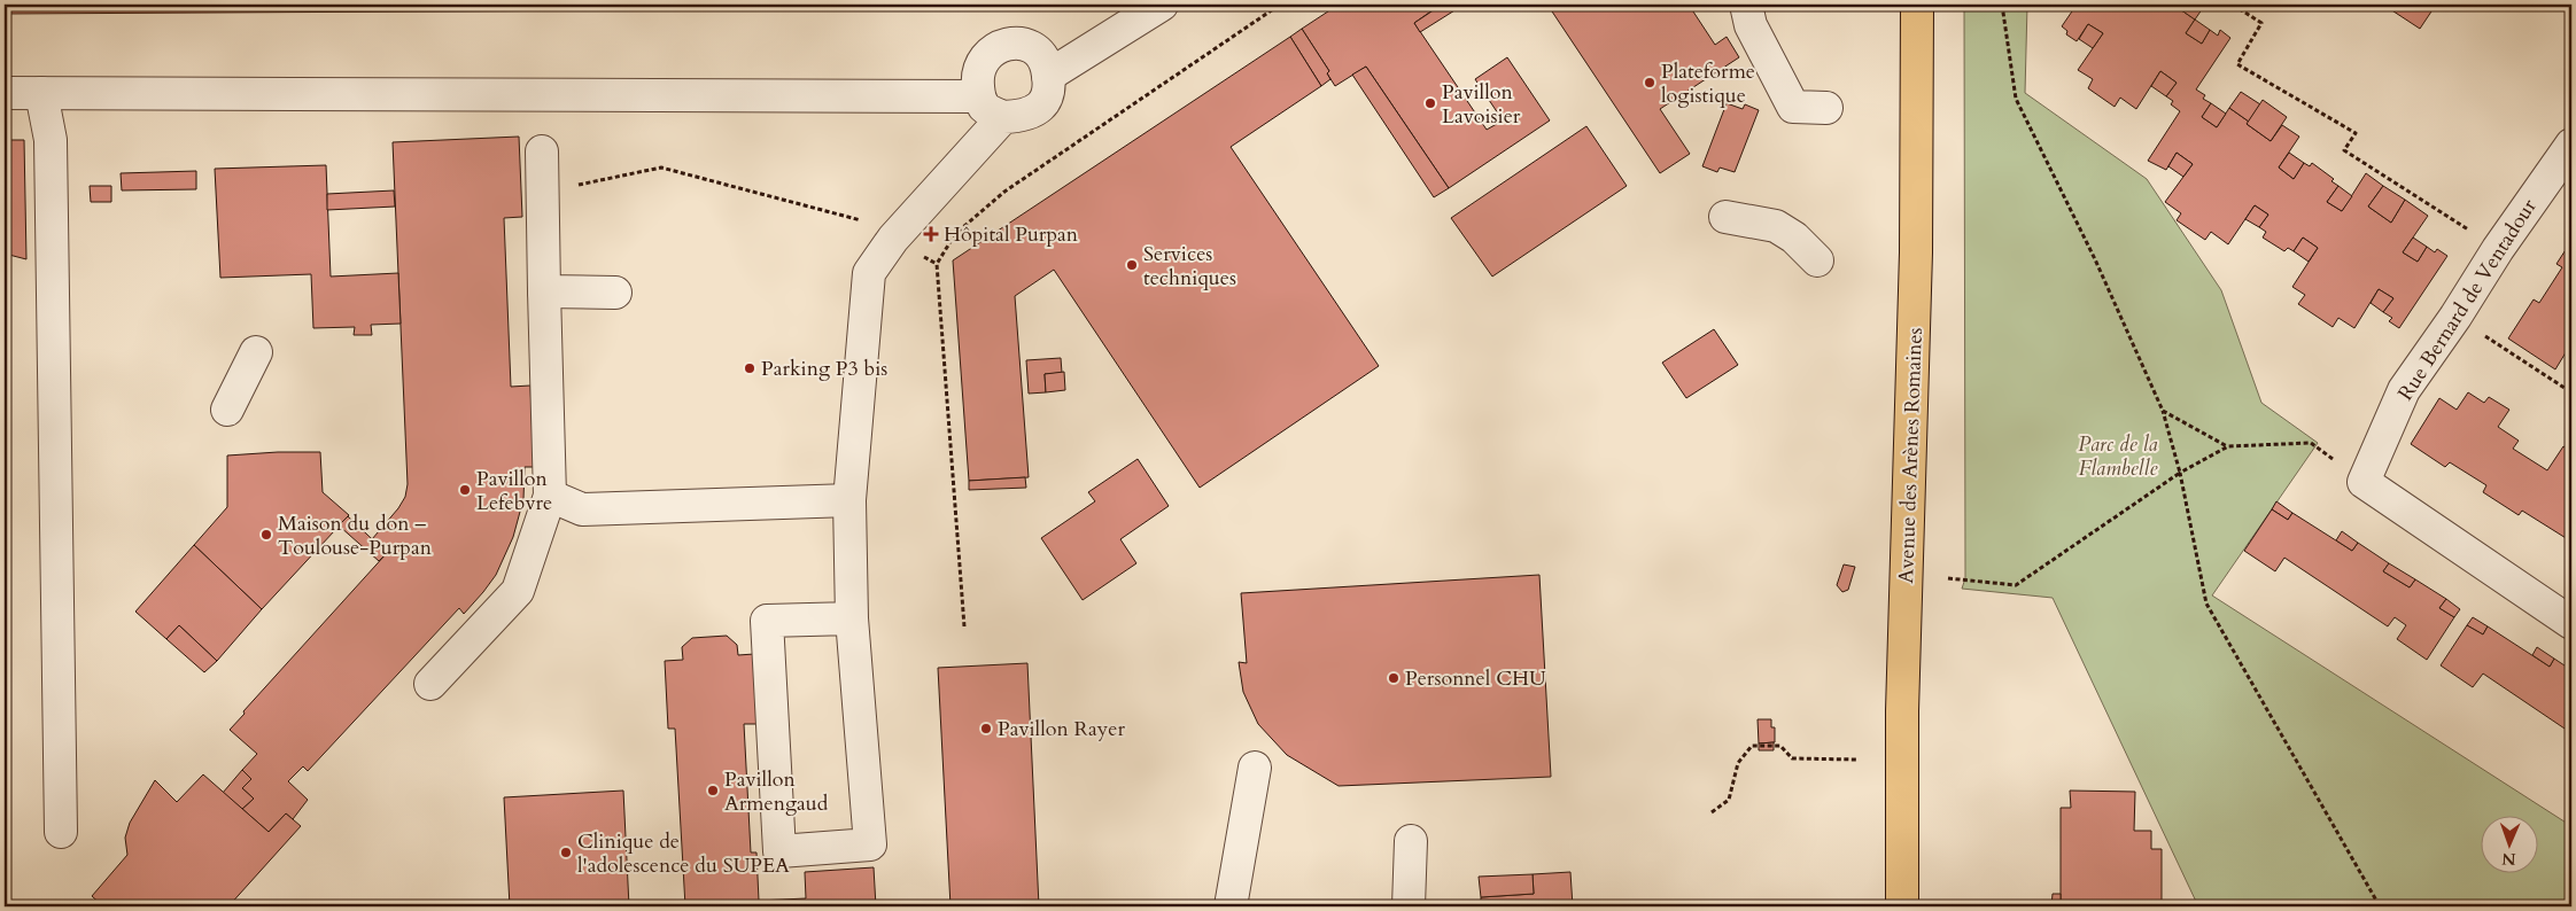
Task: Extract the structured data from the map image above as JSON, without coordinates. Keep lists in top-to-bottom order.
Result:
{
  "streets": {
    "main road": ["Avenue des Arènes Romaines"],
    "street": ["Rue Bernard de Ventadour"]
  },
  "parks": ["Parc de la Flambelle"],
  "places": {
    "other": [
      "Plateforme logistique",
      "Pavillon Lavoisier",
      "Services techniques",
      "Parking P3 bis",
      "Pavillon Lefebvre",
      "Maison du don – Toulouse-Purpan",
      "Personnel CHU",
      "Pavillon Rayer",
      "Pavillon Armengaud",
      "Clinique de l'adolescence du SUPEA"
    ],
    "health": ["Hôpital Purpan"]
  },
  "north": "bottom"
}
